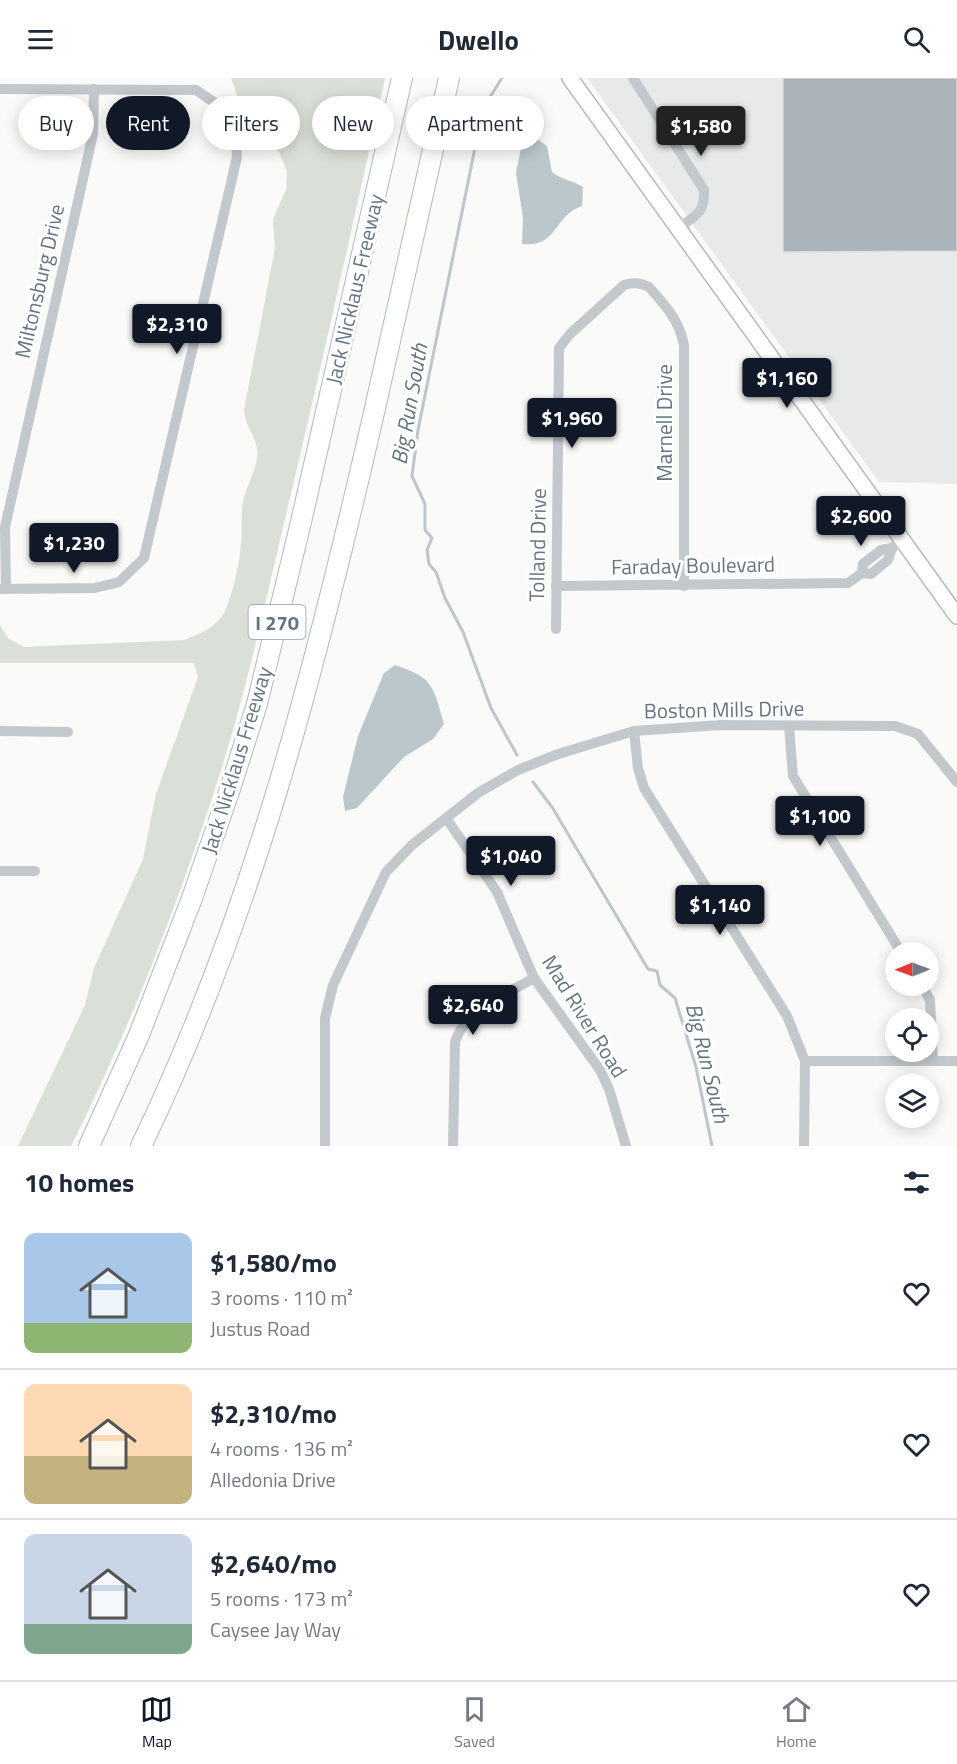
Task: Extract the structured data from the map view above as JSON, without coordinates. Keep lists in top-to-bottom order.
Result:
{
  "streets": {
    "highway": ["Jack Nicklaus Freeway", "I 270"],
    "street": [
      "Miltonsburg Drive",
      "Marnell Drive",
      "Tolland Drive",
      "Faraday Boulevard",
      "Boston Mills Drive",
      "Mad River Road"
    ]
  },
  "crossings": [
    ["Marnell Drive", "Tolland Drive"],
    ["Marnell Drive", "Faraday Boulevard"],
    ["Tolland Drive", "Faraday Boulevard"],
    ["Boston Mills Drive", "Mad River Road"]
  ],
  "water": ["Big Run South"],
  "north": "left",
  "page": {
    "header": "Dwello",
    "chip": [
      "Buy",
      "Rent",
      "Filters",
      "New",
      "Apartment"
    ],
    "price": [
      "$1,580",
      "$2,310",
      "$1,160",
      "$1,960",
      "$2,600",
      "$1,230",
      "$1,100",
      "$1,040",
      "$1,140",
      "$2,640"
    ],
    "heading": "10 homes",
    "list": [
      {
        "name": "$1,580/mo",
        "note": "3 rooms · 110 m² · Justus Road"
      },
      {
        "name": "$2,310/mo",
        "note": "4 rooms · 136 m² · Alledonia Drive"
      },
      {
        "name": "$2,640/mo",
        "note": "5 rooms · 173 m² · Caysee Jay Way"
      }
    ],
    "tabs": ["Map", "Saved", "Home"]
  }
}
